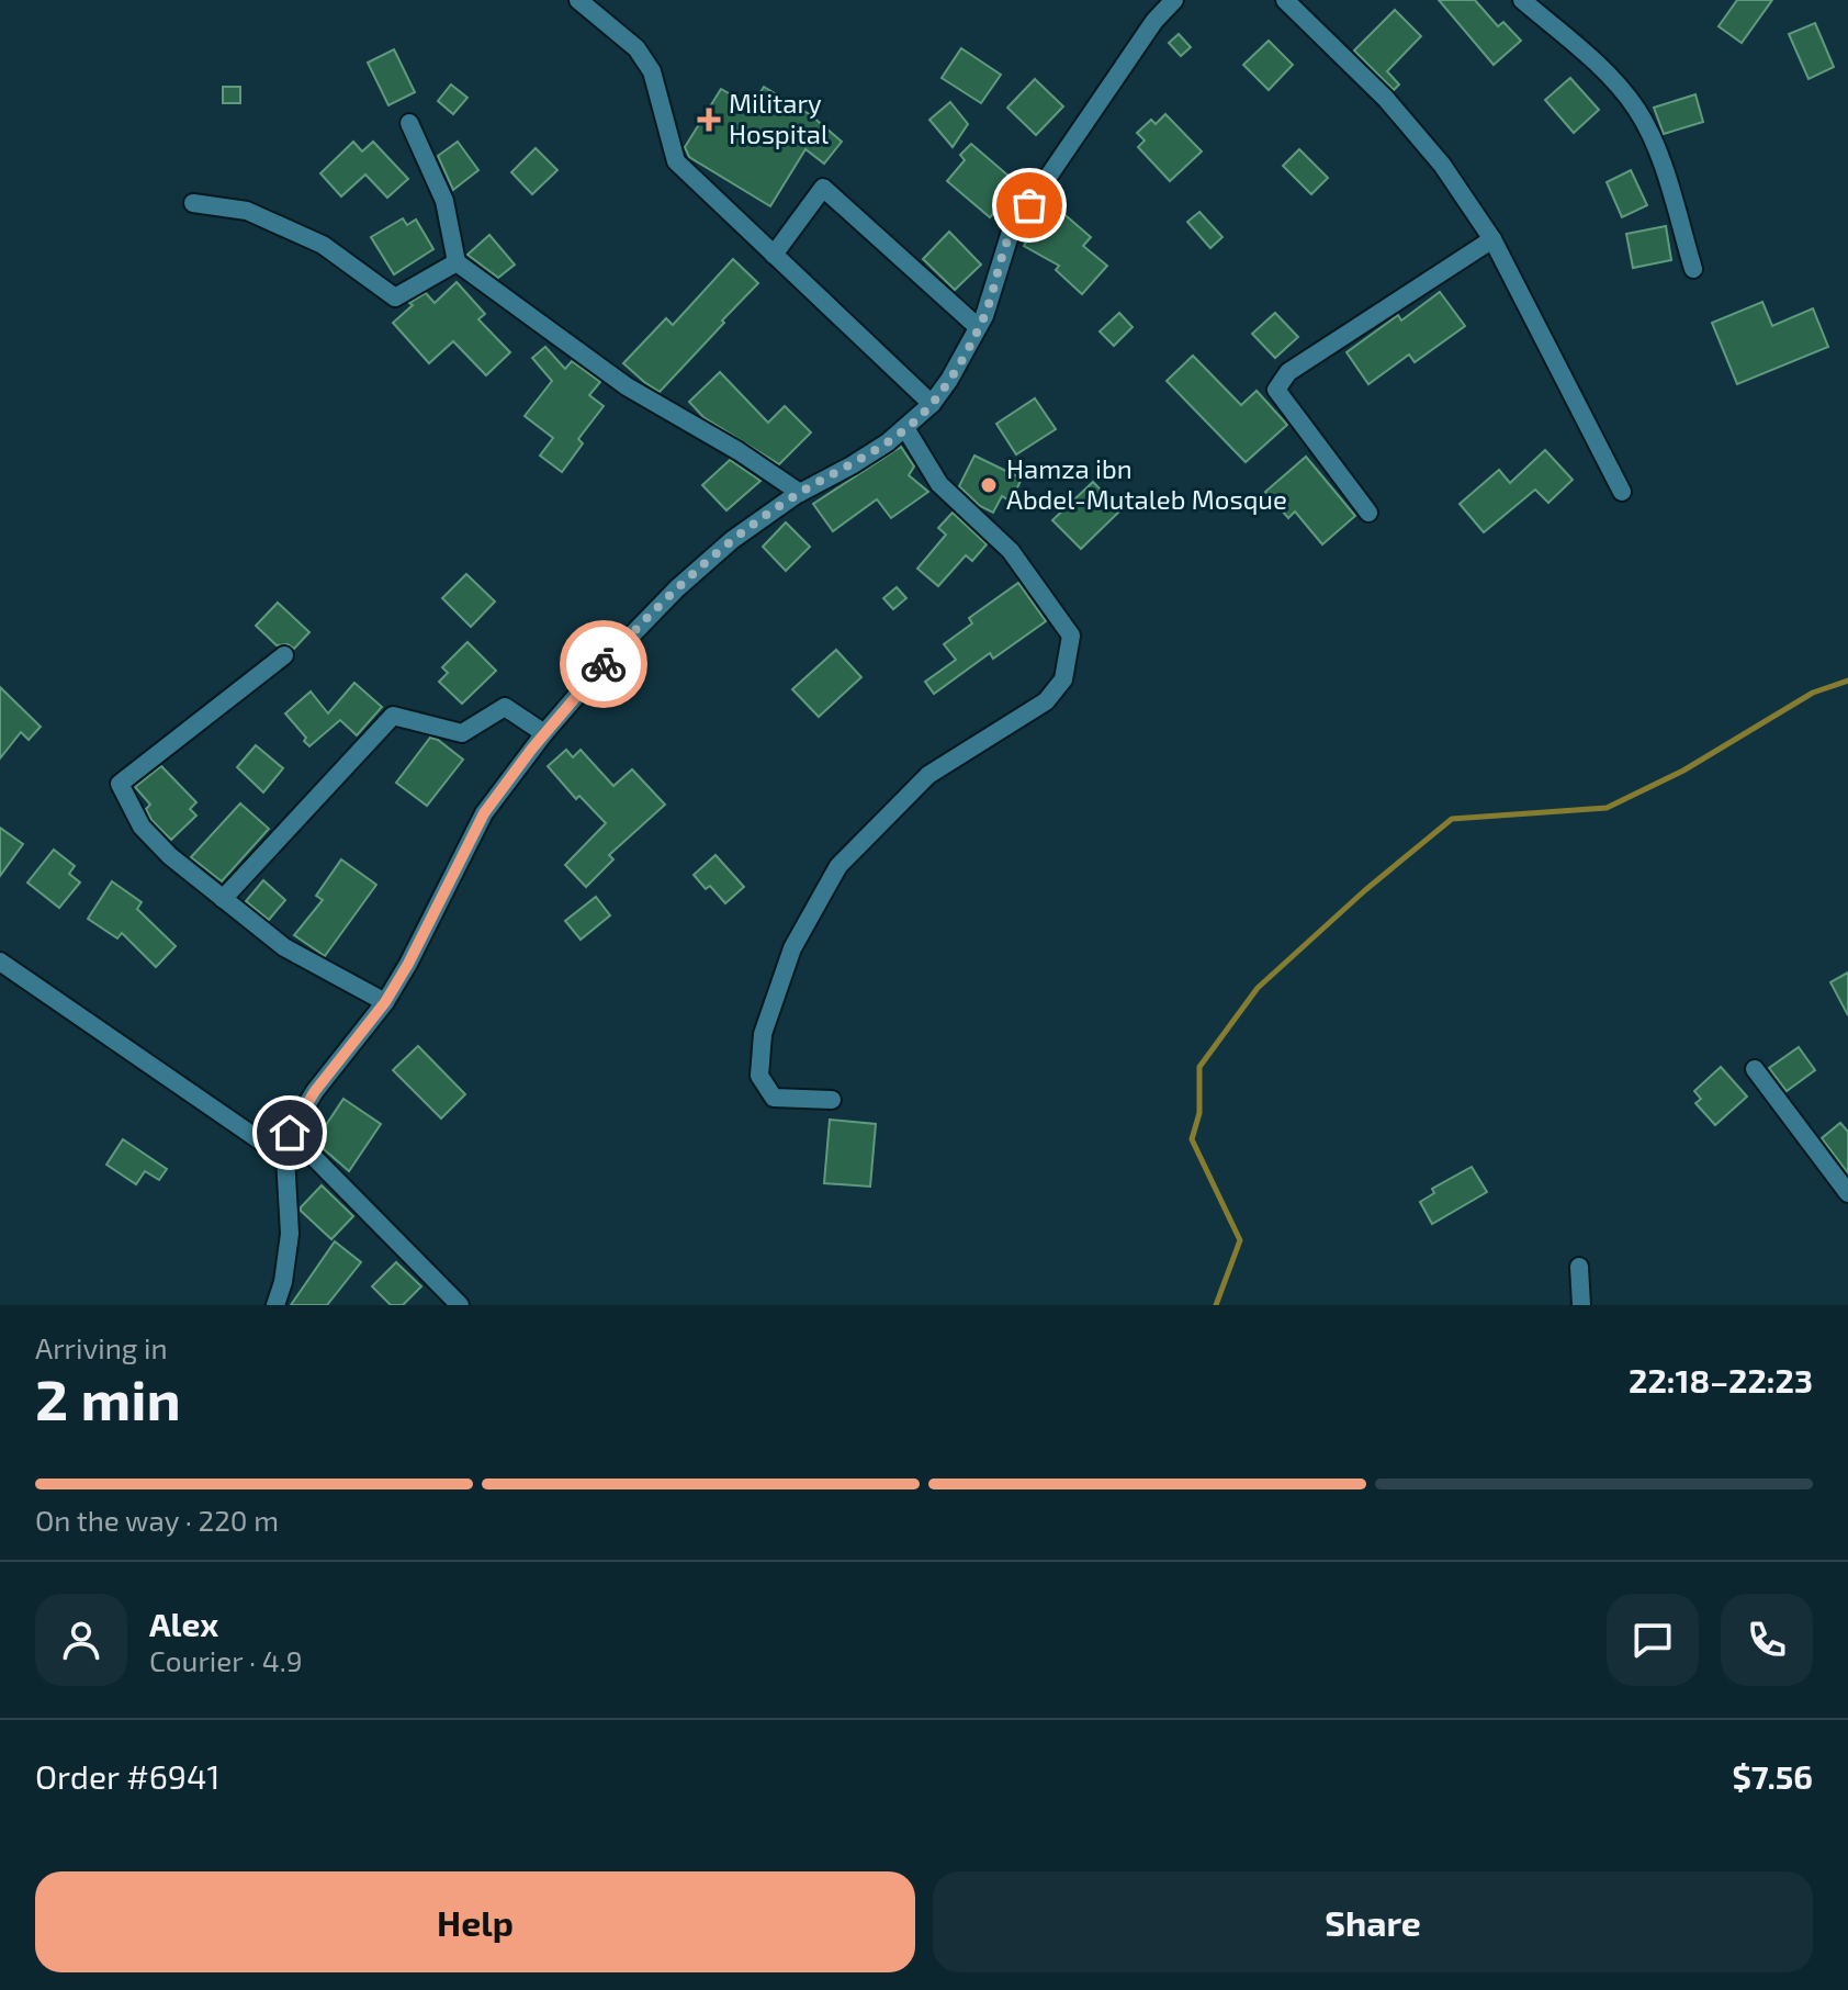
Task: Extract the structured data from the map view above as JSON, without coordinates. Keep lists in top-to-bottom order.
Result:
{
  "places": {
    "health": ["Military Hospital"],
    "other": ["Hamza ibn Abdel-Mutaleb Mosque"]
  },
  "page": {
    "heading": ["2 min", "Arriving in", "22:18–22:23"],
    "panel": [
      "Alex",
      "Courier · 4.9",
      "Order #6941",
      "$7.56"
    ],
    "bar": "On the way · 220 m",
    "buttons": ["Help", "Share"]
  }
}
